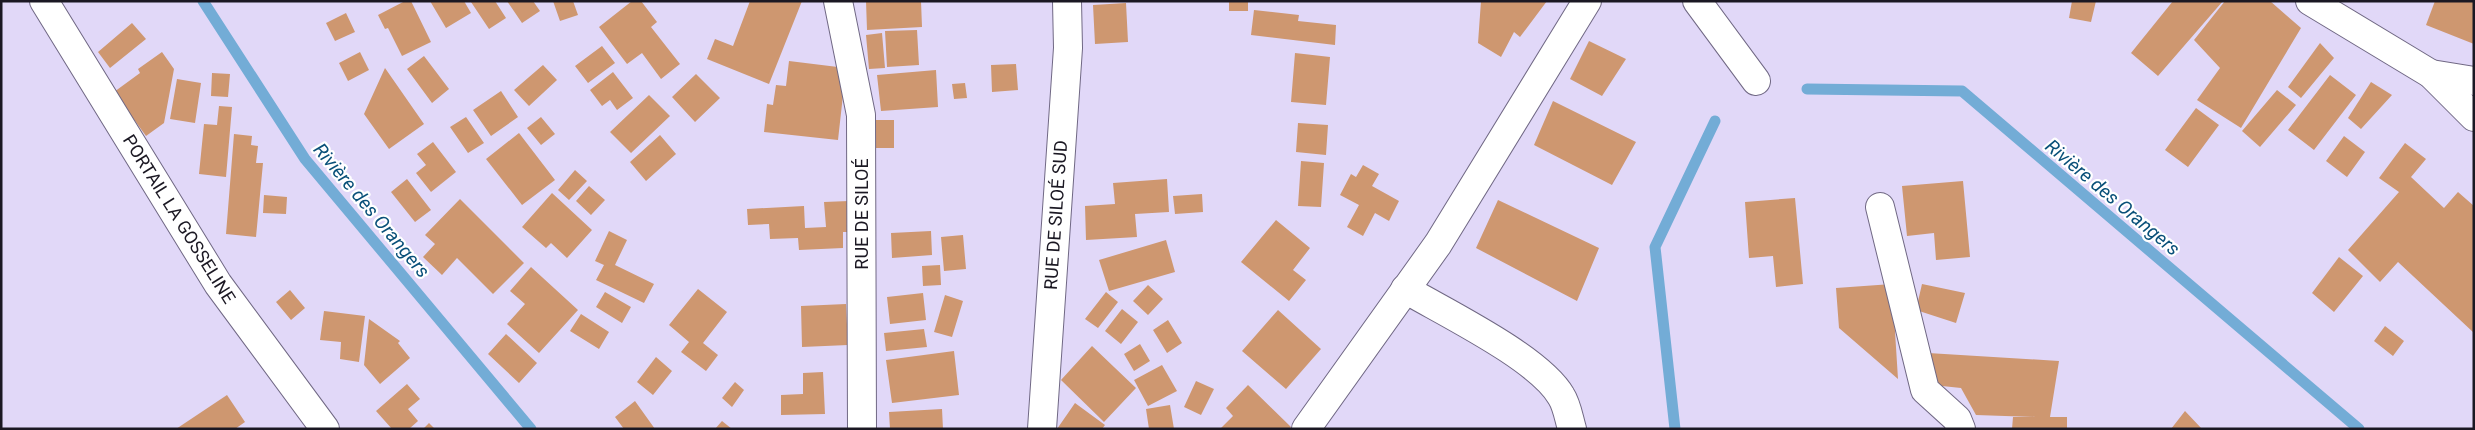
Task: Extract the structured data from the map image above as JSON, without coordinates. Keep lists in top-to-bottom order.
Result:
{
  "streets": {
    "street": ["RUE DE SILOÉ", "RUE DE SILOÉ SUD", "PORTAIL LA GOSSELINE"]
  },
  "water": ["Rivière des Orangers"]
}
